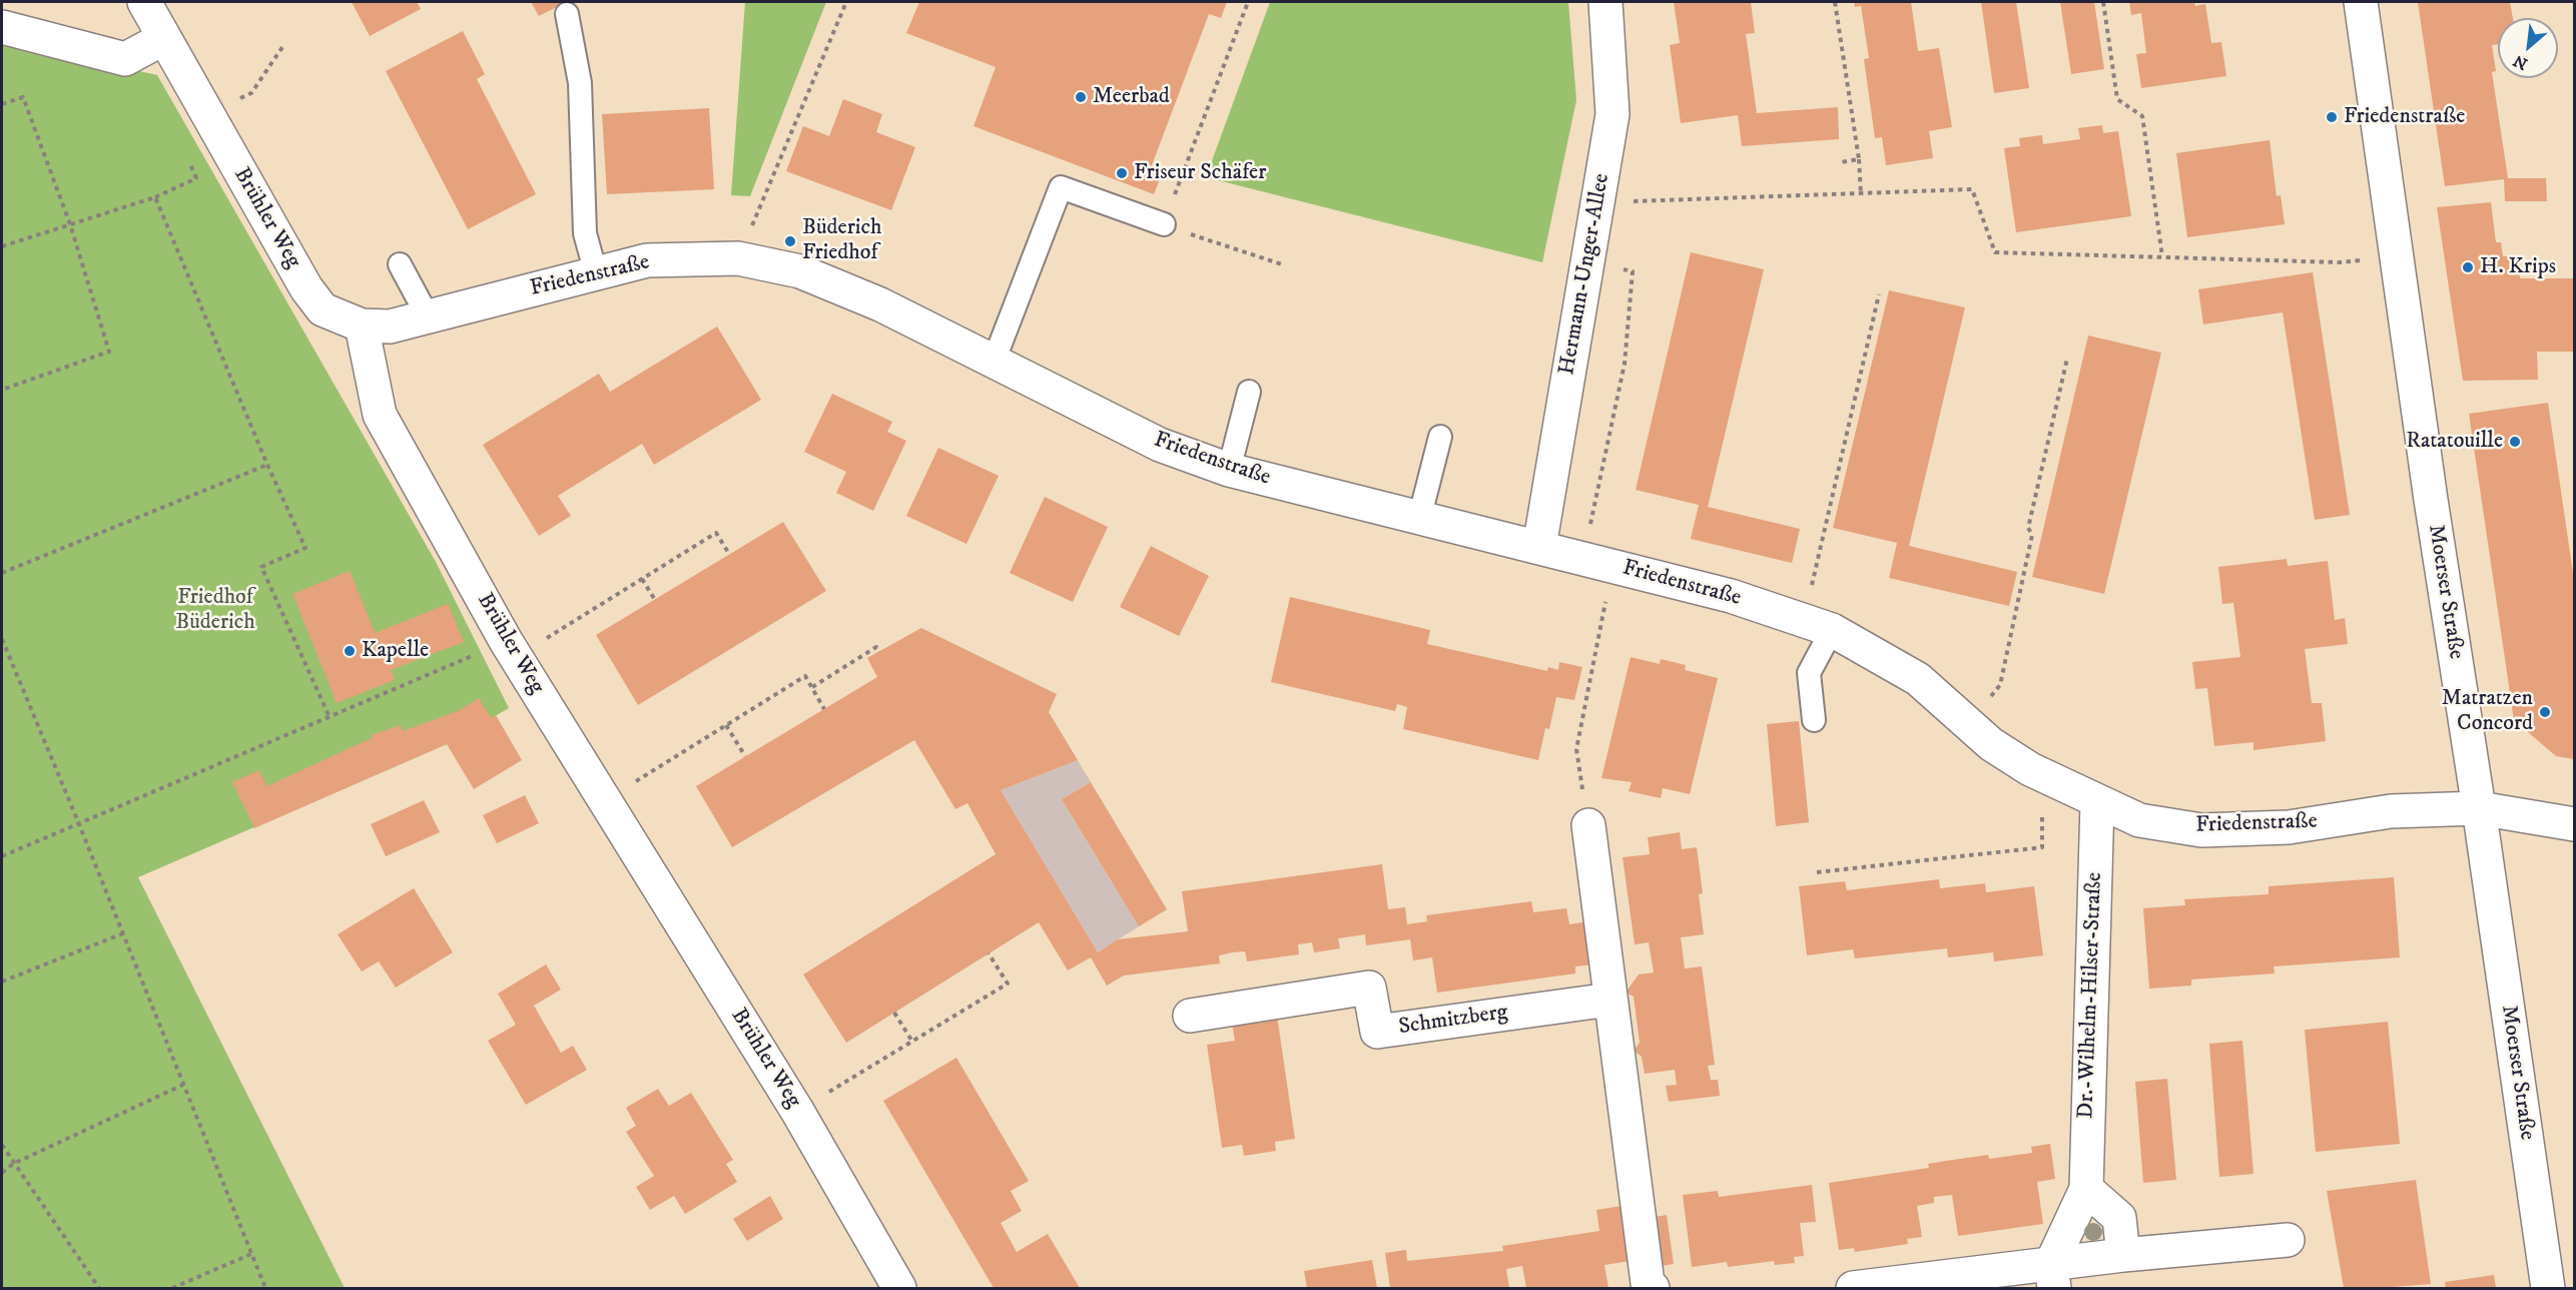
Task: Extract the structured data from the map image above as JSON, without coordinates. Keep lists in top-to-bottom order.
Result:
{
  "streets": {
    "street": [
      "Brühler Weg",
      "Hermann-Unger-Allee",
      "Friedenstraße",
      "Moerser Straße",
      "Dr.-Wilhelm-Hilser-Straße",
      "Schmitzberg"
    ]
  },
  "crossings": [
    ["Brühler Weg", "Friedenstraße"],
    ["Hermann-Unger-Allee", "Friedenstraße"],
    ["Friedenstraße", "Moerser Straße"],
    ["Friedenstraße", "Dr.-Wilhelm-Hilser-Straße"]
  ],
  "parks": ["Friedhof Büderich"],
  "places": [
    "Meerbad",
    "Friedenstraße",
    "Friseur Schäfer",
    "Büderich Friedhof",
    "H. Krips",
    "Ratatouille",
    "Kapelle",
    "Matratzen Concord"
  ],
  "north": "bottom left"
}
